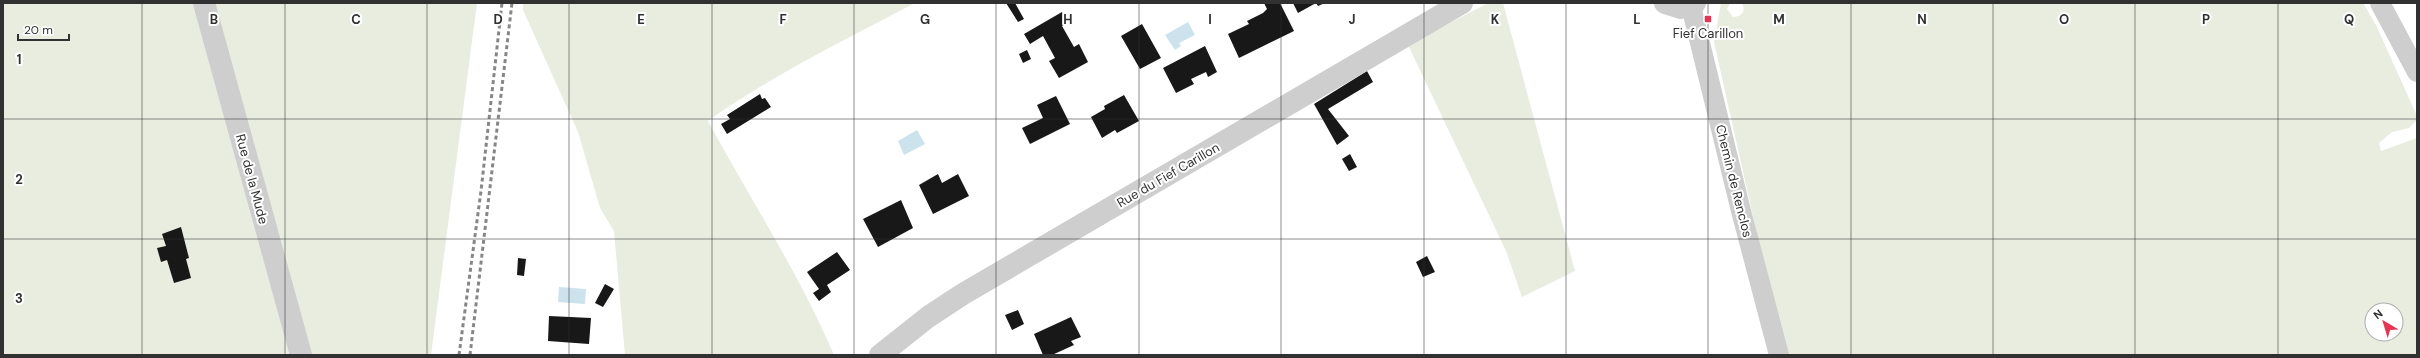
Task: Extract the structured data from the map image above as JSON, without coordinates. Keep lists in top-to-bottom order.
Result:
{
  "streets": {
    "street": ["Rue du Fief Carillon", "Rue de la Mude", "Chemin de Renclos"]
  },
  "places": {
    "transit": ["Fief Carillon"]
  },
  "scale_bar": "20 m",
  "north": "top left",
  "grid": {
    "columns": [
      "B",
      "C",
      "D",
      "E",
      "F",
      "G",
      "H",
      "I",
      "J",
      "K",
      "L",
      "M",
      "N",
      "O",
      "P",
      "Q"
    ],
    "rows": ["1", "2", "3"]
  }
}
